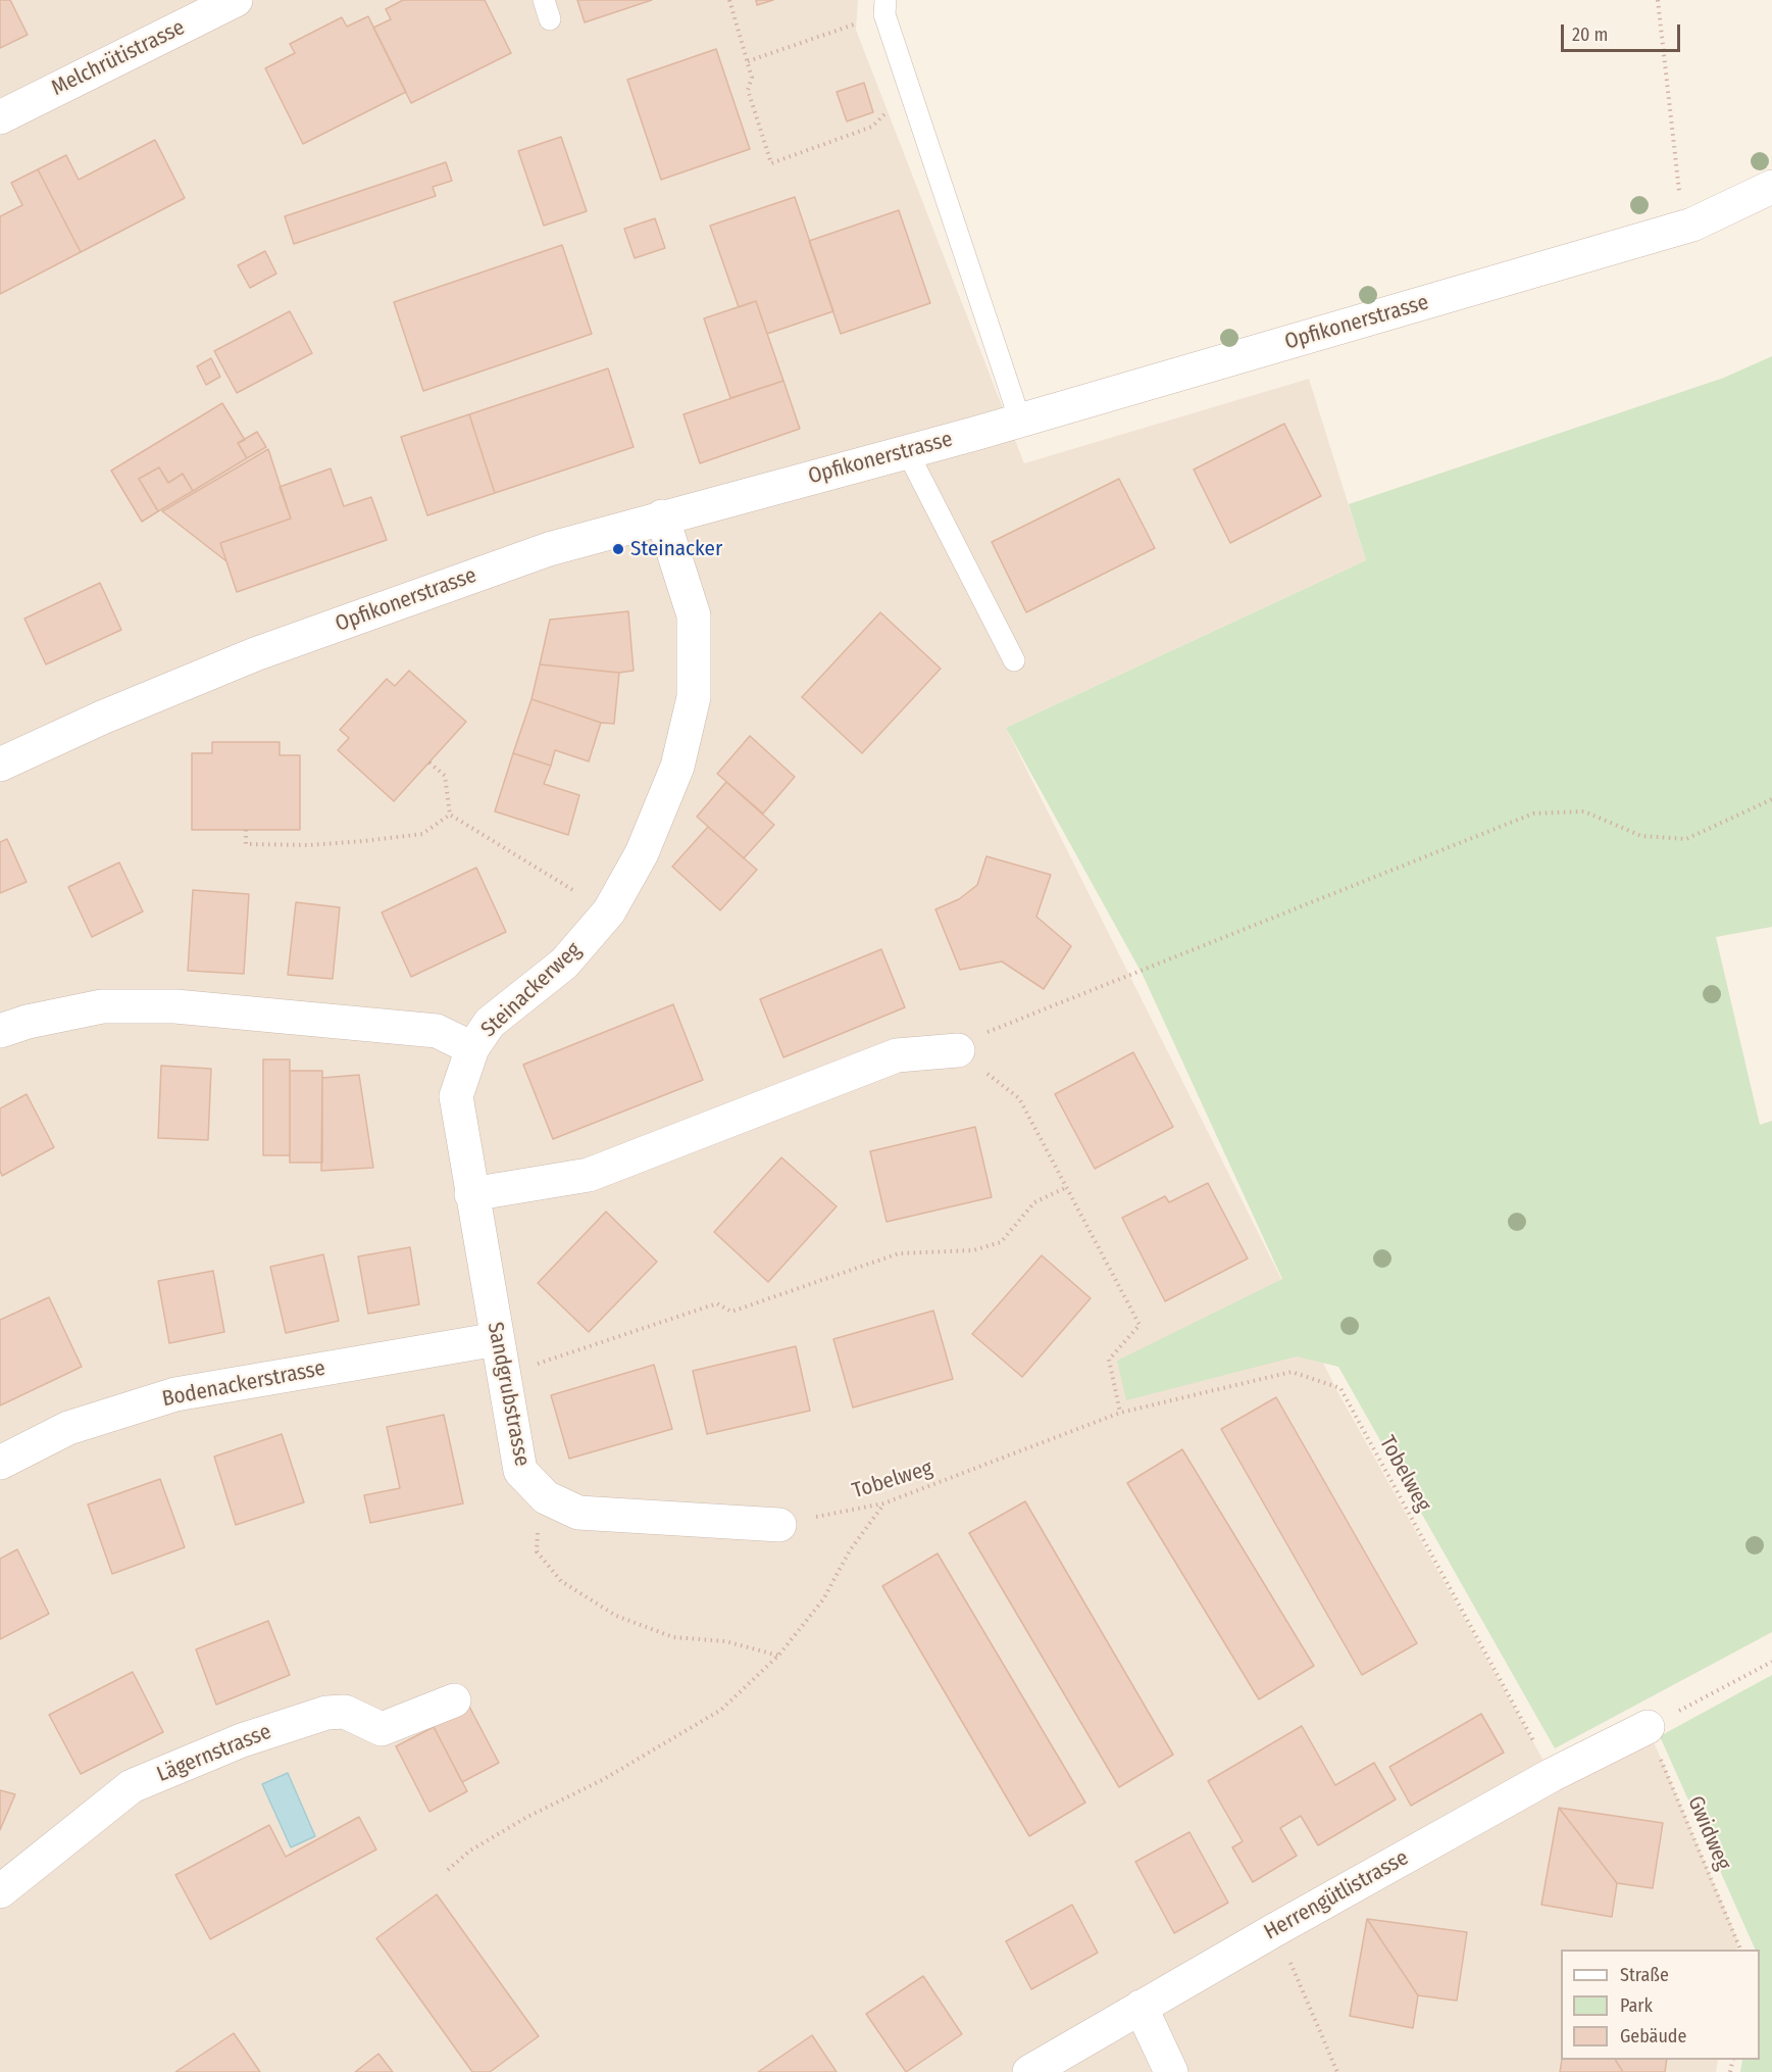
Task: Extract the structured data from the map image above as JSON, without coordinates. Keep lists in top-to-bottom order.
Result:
{
  "streets": {
    "street": [
      "Melchrütistrasse",
      "Opfikonerstrasse",
      "Steinackerweg",
      "Bodenackerstrasse",
      "Sandgrubstrasse",
      "Lägernstrasse",
      "Herrengütlistrasse"
    ],
    "path": ["Tobelweg", "Gwidweg"]
  },
  "crossings": [
    ["Opfikonerstrasse", "Steinackerweg"],
    ["Steinackerweg", "Sandgrubstrasse"],
    ["Bodenackerstrasse", "Sandgrubstrasse"],
    ["Sandgrubstrasse", "Tobelweg"],
    ["Tobelweg", "Herrengütlistrasse"],
    ["Gwidweg", "Herrengütlistrasse"]
  ],
  "places": ["Steinacker"],
  "legend": ["Straße", "Park", "Gebäude"],
  "scale_bar": "20 m"
}
